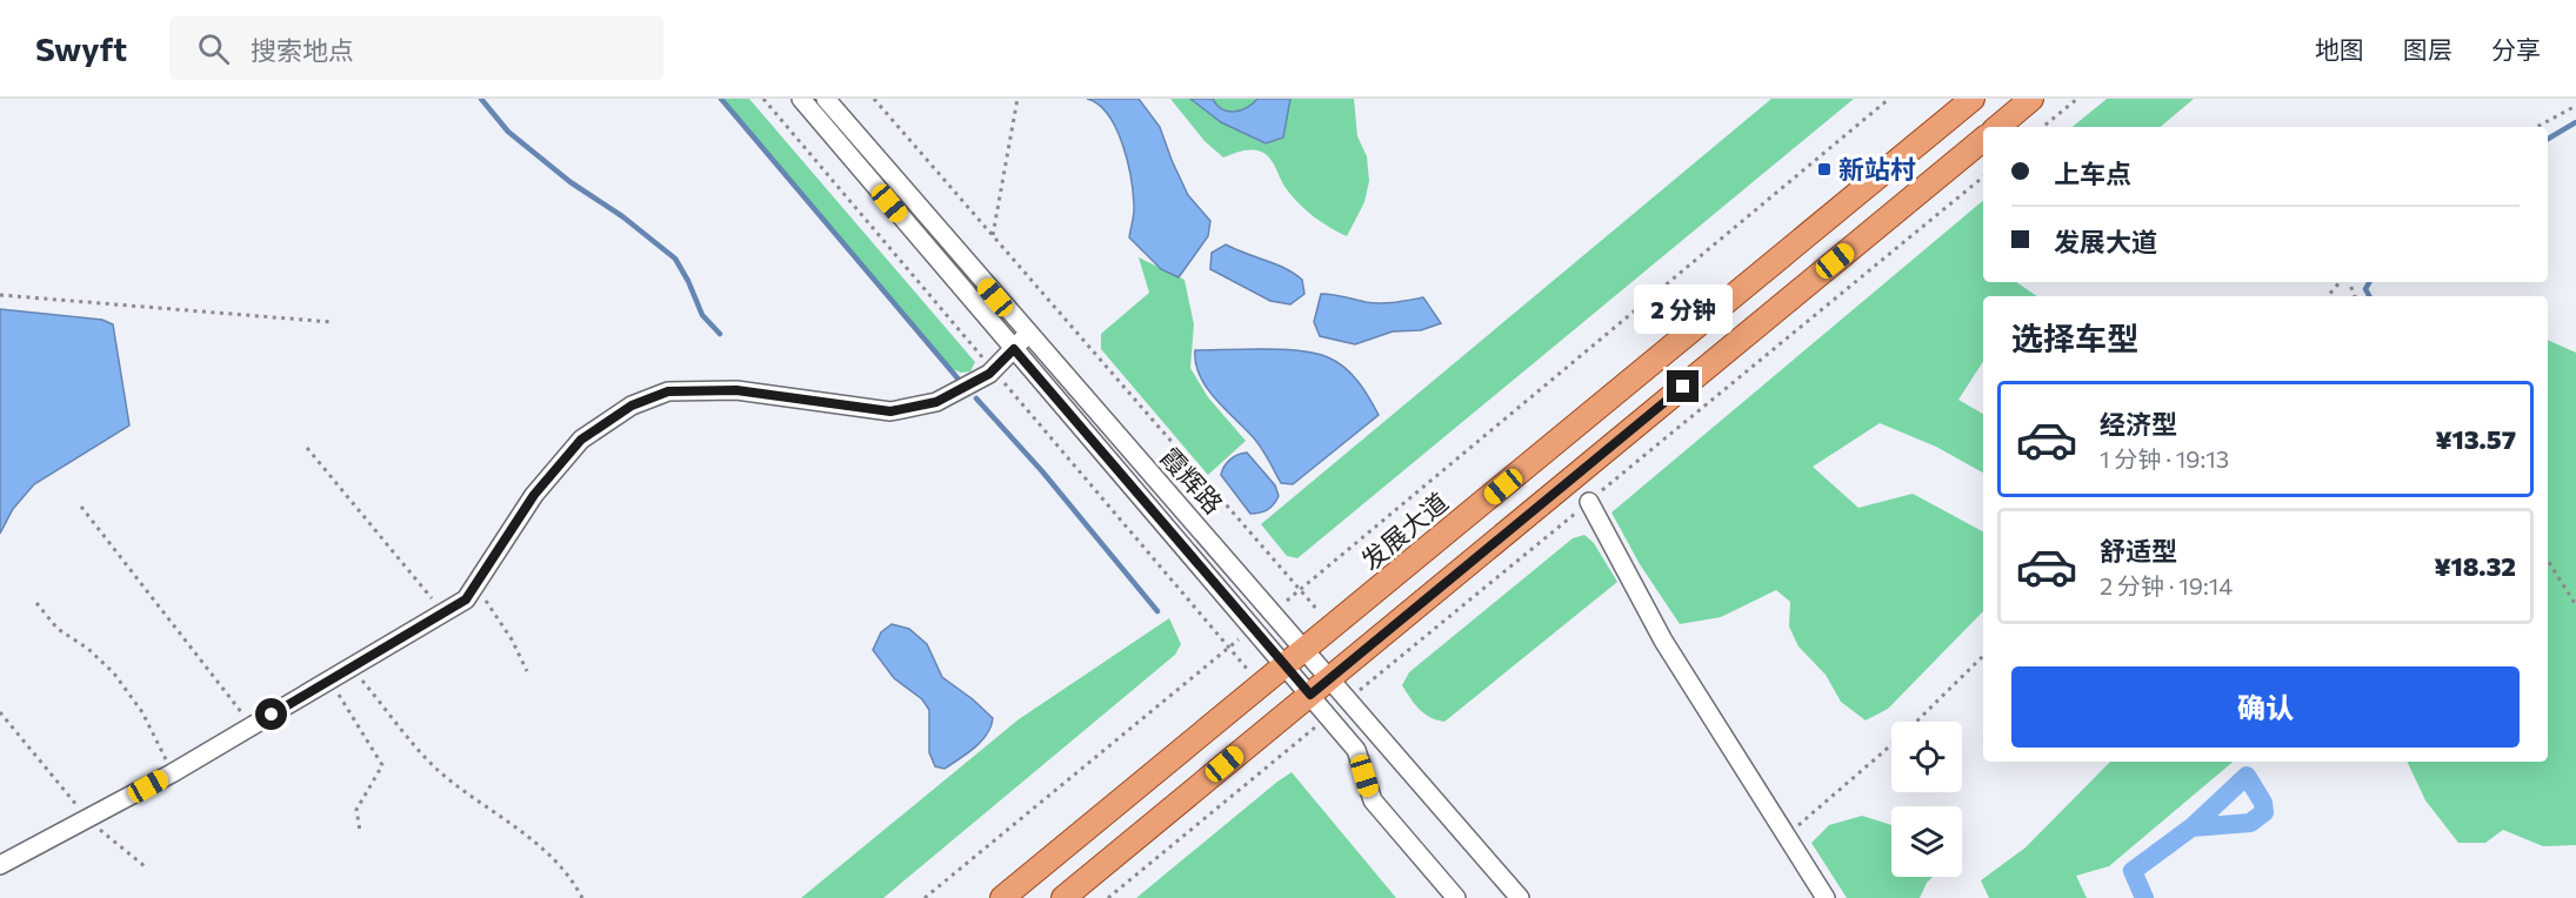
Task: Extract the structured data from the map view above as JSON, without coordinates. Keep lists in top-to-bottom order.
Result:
{
  "streets": {
    "main road": ["发展大道"],
    "street": ["霞辉路"]
  },
  "crossings": [
    ["霞辉路", "发展大道"]
  ],
  "places": {
    "transit": ["新站村"]
  },
  "page": {
    "header": "Swyft",
    "search": "搜索地点",
    "nav": ["地图", "图层", "分享"],
    "banner": ["上车点", "发展大道"],
    "bubble": "2 分钟",
    "heading": "选择车型",
    "list": [
      {
        "name": "经济型",
        "note": "1 分钟 · 19:13",
        "value": "¥13.57"
      },
      {
        "name": "舒适型",
        "note": "2 分钟 · 19:14",
        "value": "¥18.32"
      }
    ],
    "buttons": "确认"
  }
}
